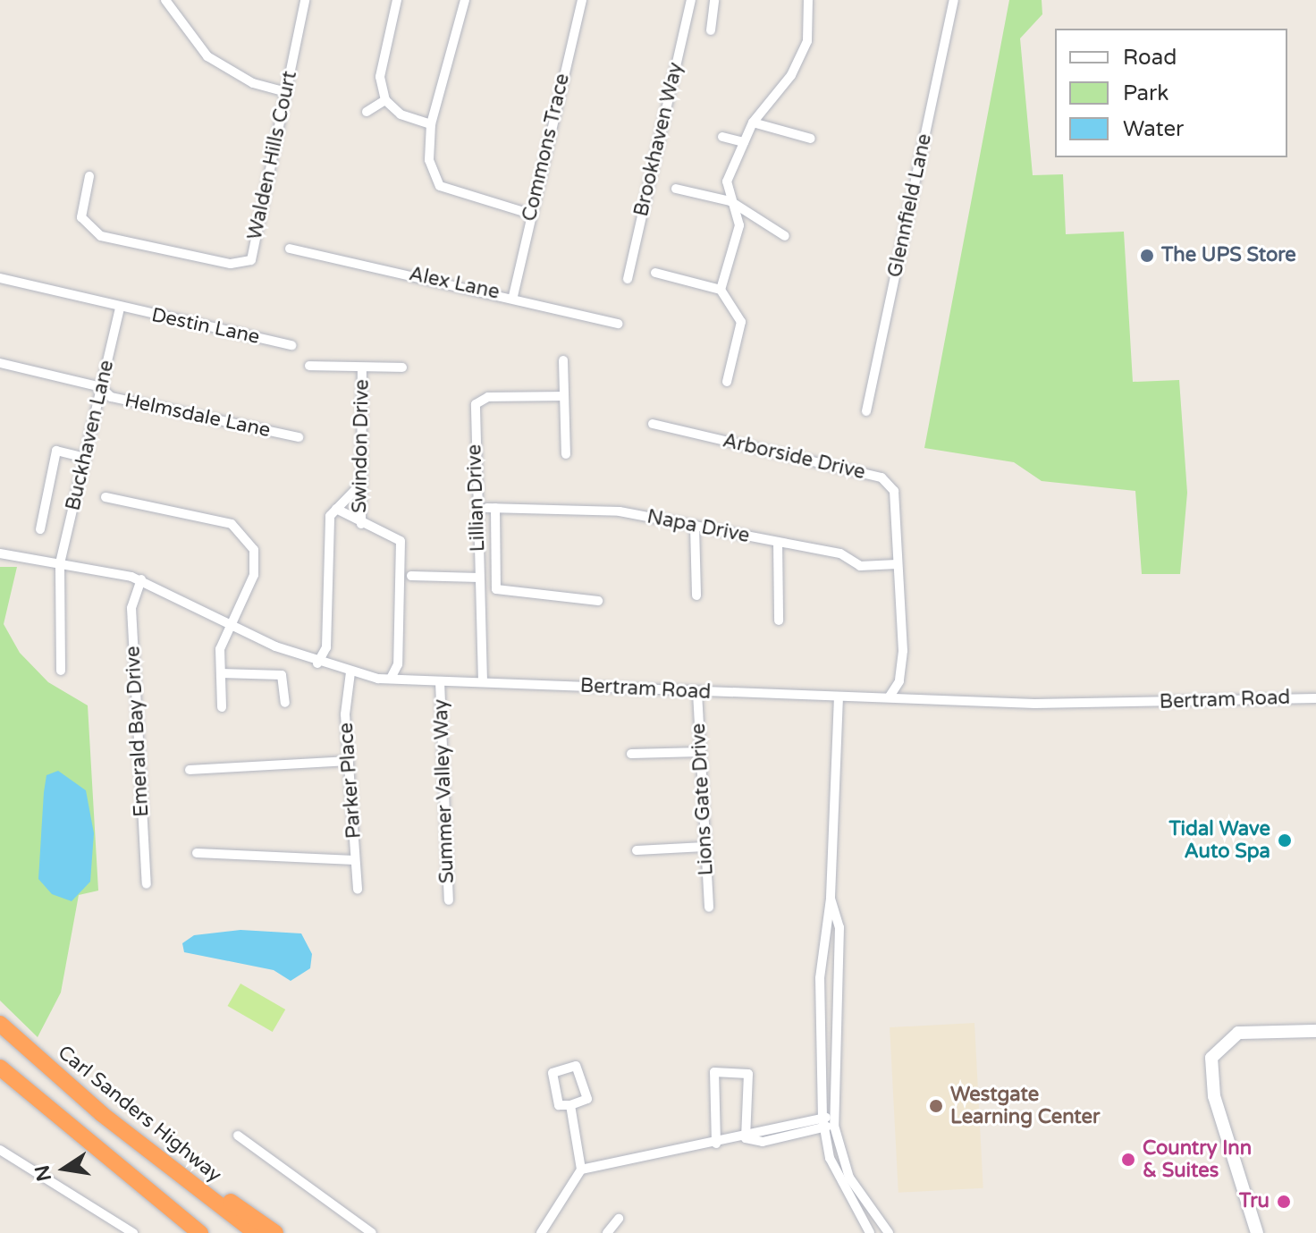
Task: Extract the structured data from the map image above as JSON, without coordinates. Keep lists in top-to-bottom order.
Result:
{
  "streets": {
    "highway": ["Carl Sanders Highway"],
    "street": [
      "Brookhaven Way",
      "Commons Trace",
      "Walden Hills Court",
      "Glennfield Lane",
      "Alex Lane",
      "Destin Lane",
      "Helmsdale Lane",
      "Buckhaven Lane",
      "Swindon Drive",
      "Arborside Drive",
      "Lillian Drive",
      "Napa Drive",
      "Bertram Road",
      "Emerald Bay Drive",
      "Parker Place",
      "Summer Valley Way",
      "Lions Gate Drive"
    ]
  },
  "crossings": [
    ["Commons Trace", "Alex Lane"],
    ["Destin Lane", "Buckhaven Lane"],
    ["Helmsdale Lane", "Buckhaven Lane"],
    ["Buckhaven Lane", "Bertram Road"],
    ["Arborside Drive", "Napa Drive"],
    ["Arborside Drive", "Bertram Road"],
    ["Lillian Drive", "Bertram Road"],
    ["Bertram Road", "Emerald Bay Drive"],
    ["Bertram Road", "Parker Place"],
    ["Bertram Road", "Summer Valley Way"],
    ["Bertram Road", "Lions Gate Drive"]
  ],
  "places": [
    "The UPS Store",
    "Tidal Wave Auto Spa",
    "Westgate Learning Center",
    "Country Inn & Suites",
    "Tru"
  ],
  "legend": ["Road", "Park", "Water"],
  "north": "left"
}
